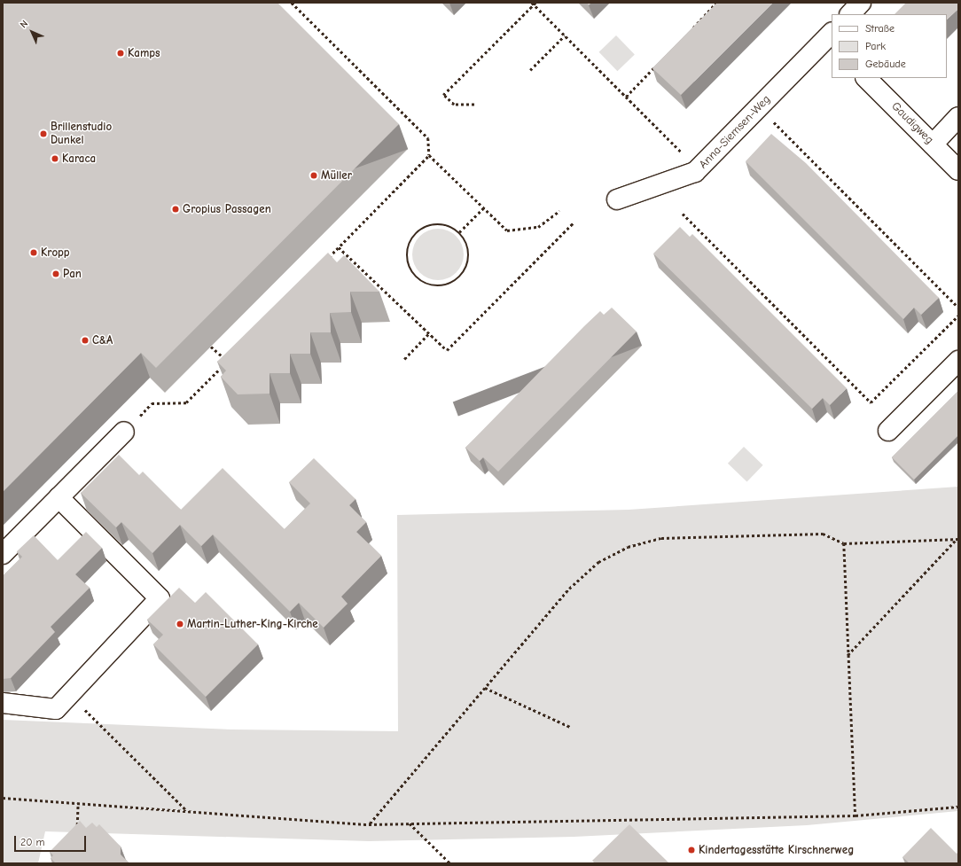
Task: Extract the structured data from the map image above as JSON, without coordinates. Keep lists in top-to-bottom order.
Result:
{
  "streets": {
    "street": ["Gaudigweg", "Anna-Siemsen-Weg"]
  },
  "places": [
    "Kamps",
    "Brillenstudio Dunkel",
    "Karaca",
    "Müller",
    "Gropius Passagen",
    "Kropp",
    "Pan",
    "C&A",
    "Martin-Luther-King-Kirche",
    "Kindertagesstätte Kirschnerweg"
  ],
  "legend": ["Straße", "Park", "Gebäude"],
  "scale_bar": "20 m",
  "north": "top left"
}
